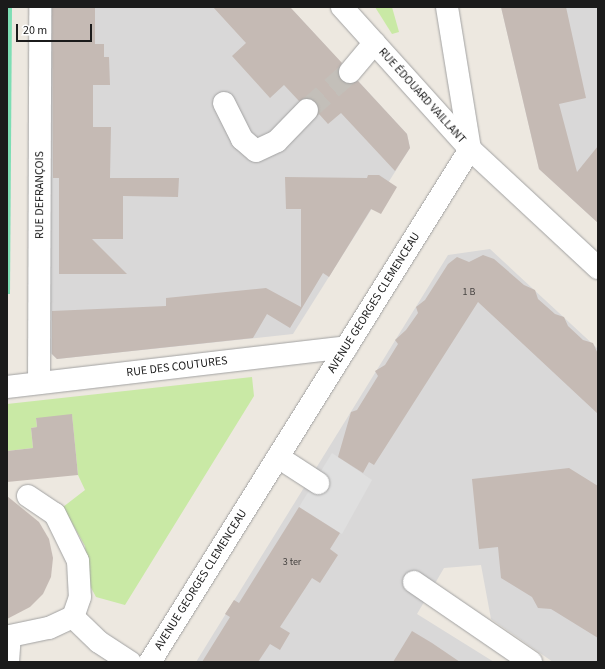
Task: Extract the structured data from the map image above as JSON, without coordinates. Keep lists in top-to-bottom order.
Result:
{
  "streets": {
    "street": [
      "RUE ÉDOUARD VAILLANT",
      "RUE DEFRANÇOIS",
      "AVENUE GEORGES CLEMENCEAU",
      "RUE DES COUTURES"
    ]
  },
  "crossings": [
    ["RUE ÉDOUARD VAILLANT", "AVENUE GEORGES CLEMENCEAU"],
    ["RUE DEFRANÇOIS", "RUE DES COUTURES"],
    ["AVENUE GEORGES CLEMENCEAU", "RUE DES COUTURES"]
  ],
  "house_numbers": ["1 B", "3 ter"],
  "scale_bar": "20 m"
}
